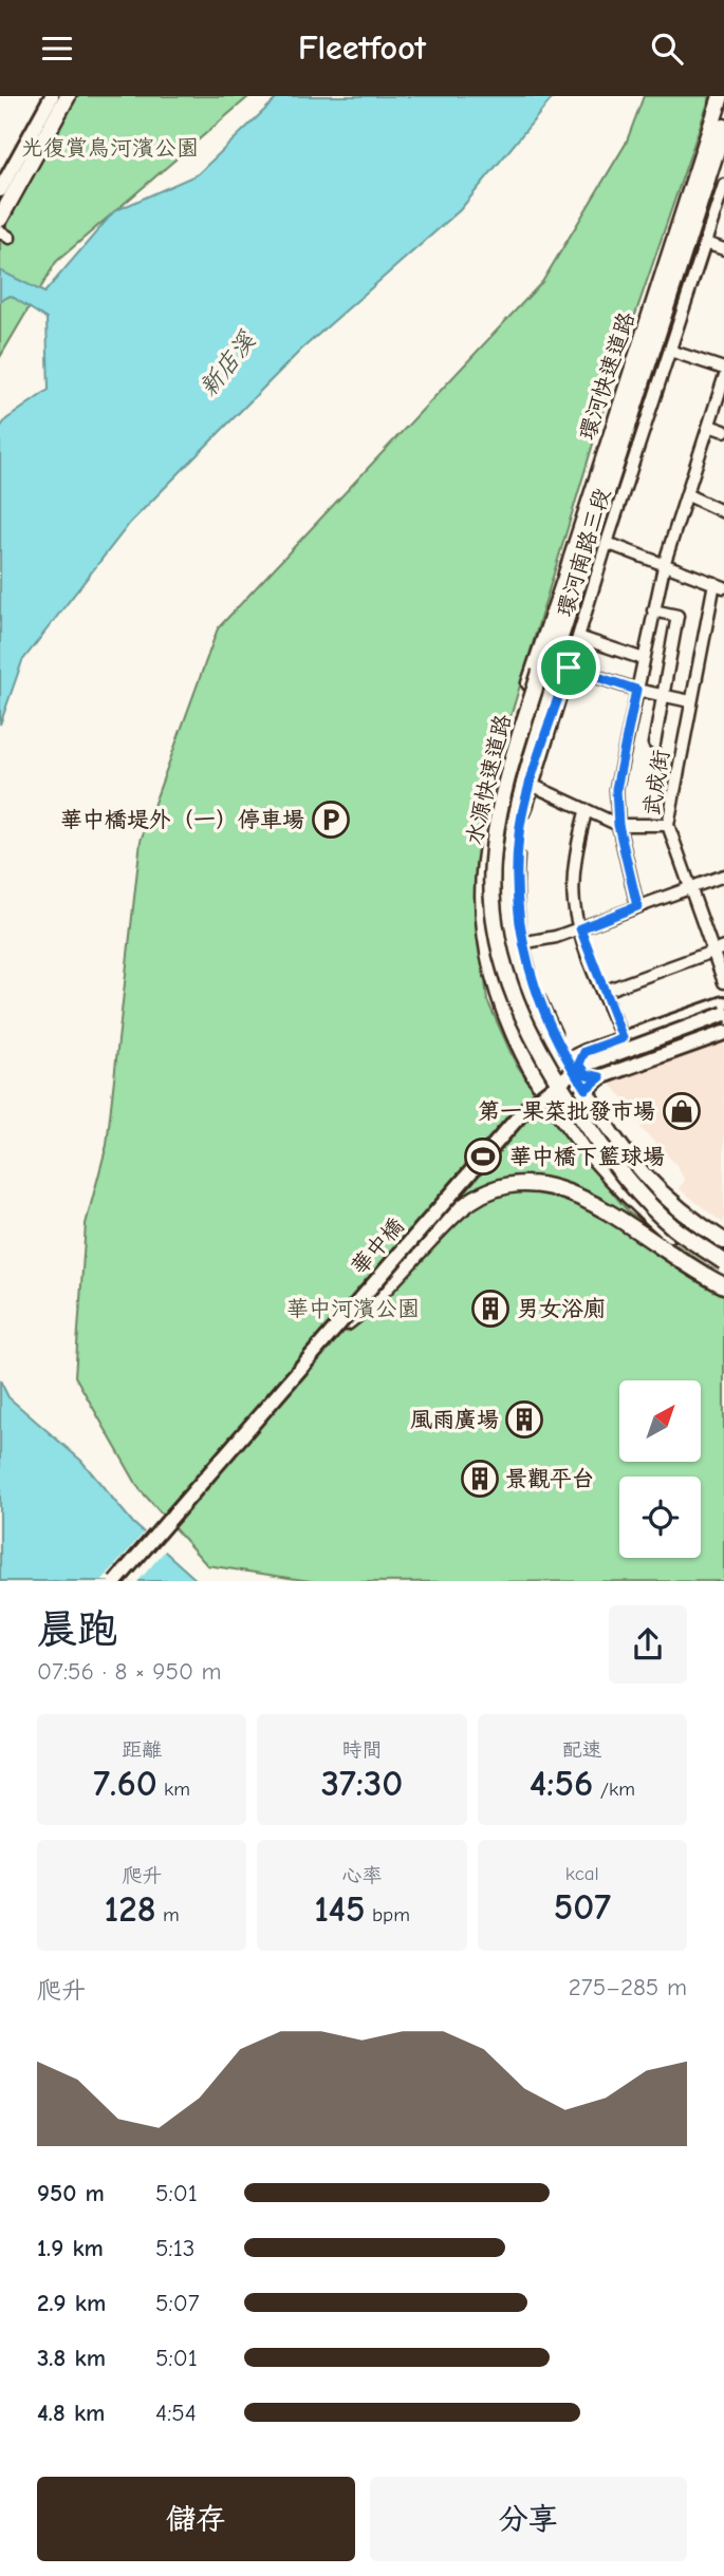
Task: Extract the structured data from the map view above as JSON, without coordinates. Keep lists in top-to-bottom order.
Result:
{
  "streets": {
    "highway": ["環河快速道路", "水源快速道路"],
    "main road": ["華中橋"],
    "street": ["環河南路三段", "武成街"]
  },
  "crossings": [
    ["環河快速道路", "水源快速道路"]
  ],
  "water": ["新店溪"],
  "parks": ["光復賞鳥河濱公園", "華中河濱公園"],
  "places": {
    "parking": ["華中橋堤外（一）停車場"],
    "shop": ["第一果菜批發市場"],
    "sports": ["華中橋下籃球場"],
    "building": ["男女浴廁", "風雨廣場", "景觀平台"]
  },
  "north": "top right",
  "page": {
    "header": "Fleetfoot",
    "heading": ["晨跑", "07:56 · 8 × 950 m"],
    "stats": [
      ["距離", "7.60 km"],
      ["時間", "37:30"],
      ["配速", "4:56 /km"],
      ["爬升", "128 m"],
      ["心率", "145 bpm"],
      ["kcal", "507"]
    ],
    "chart": ["爬升", "275–285 m"],
    "list": [
      {
        "name": "950 m",
        "note": "5:01"
      },
      {
        "name": "1.9 km",
        "note": "5:13"
      },
      {
        "name": "2.9 km",
        "note": "5:07"
      },
      {
        "name": "3.8 km",
        "note": "5:01"
      },
      {
        "name": "4.8 km",
        "note": "4:54"
      }
    ],
    "buttons": ["儲存", "分享"]
  }
}
